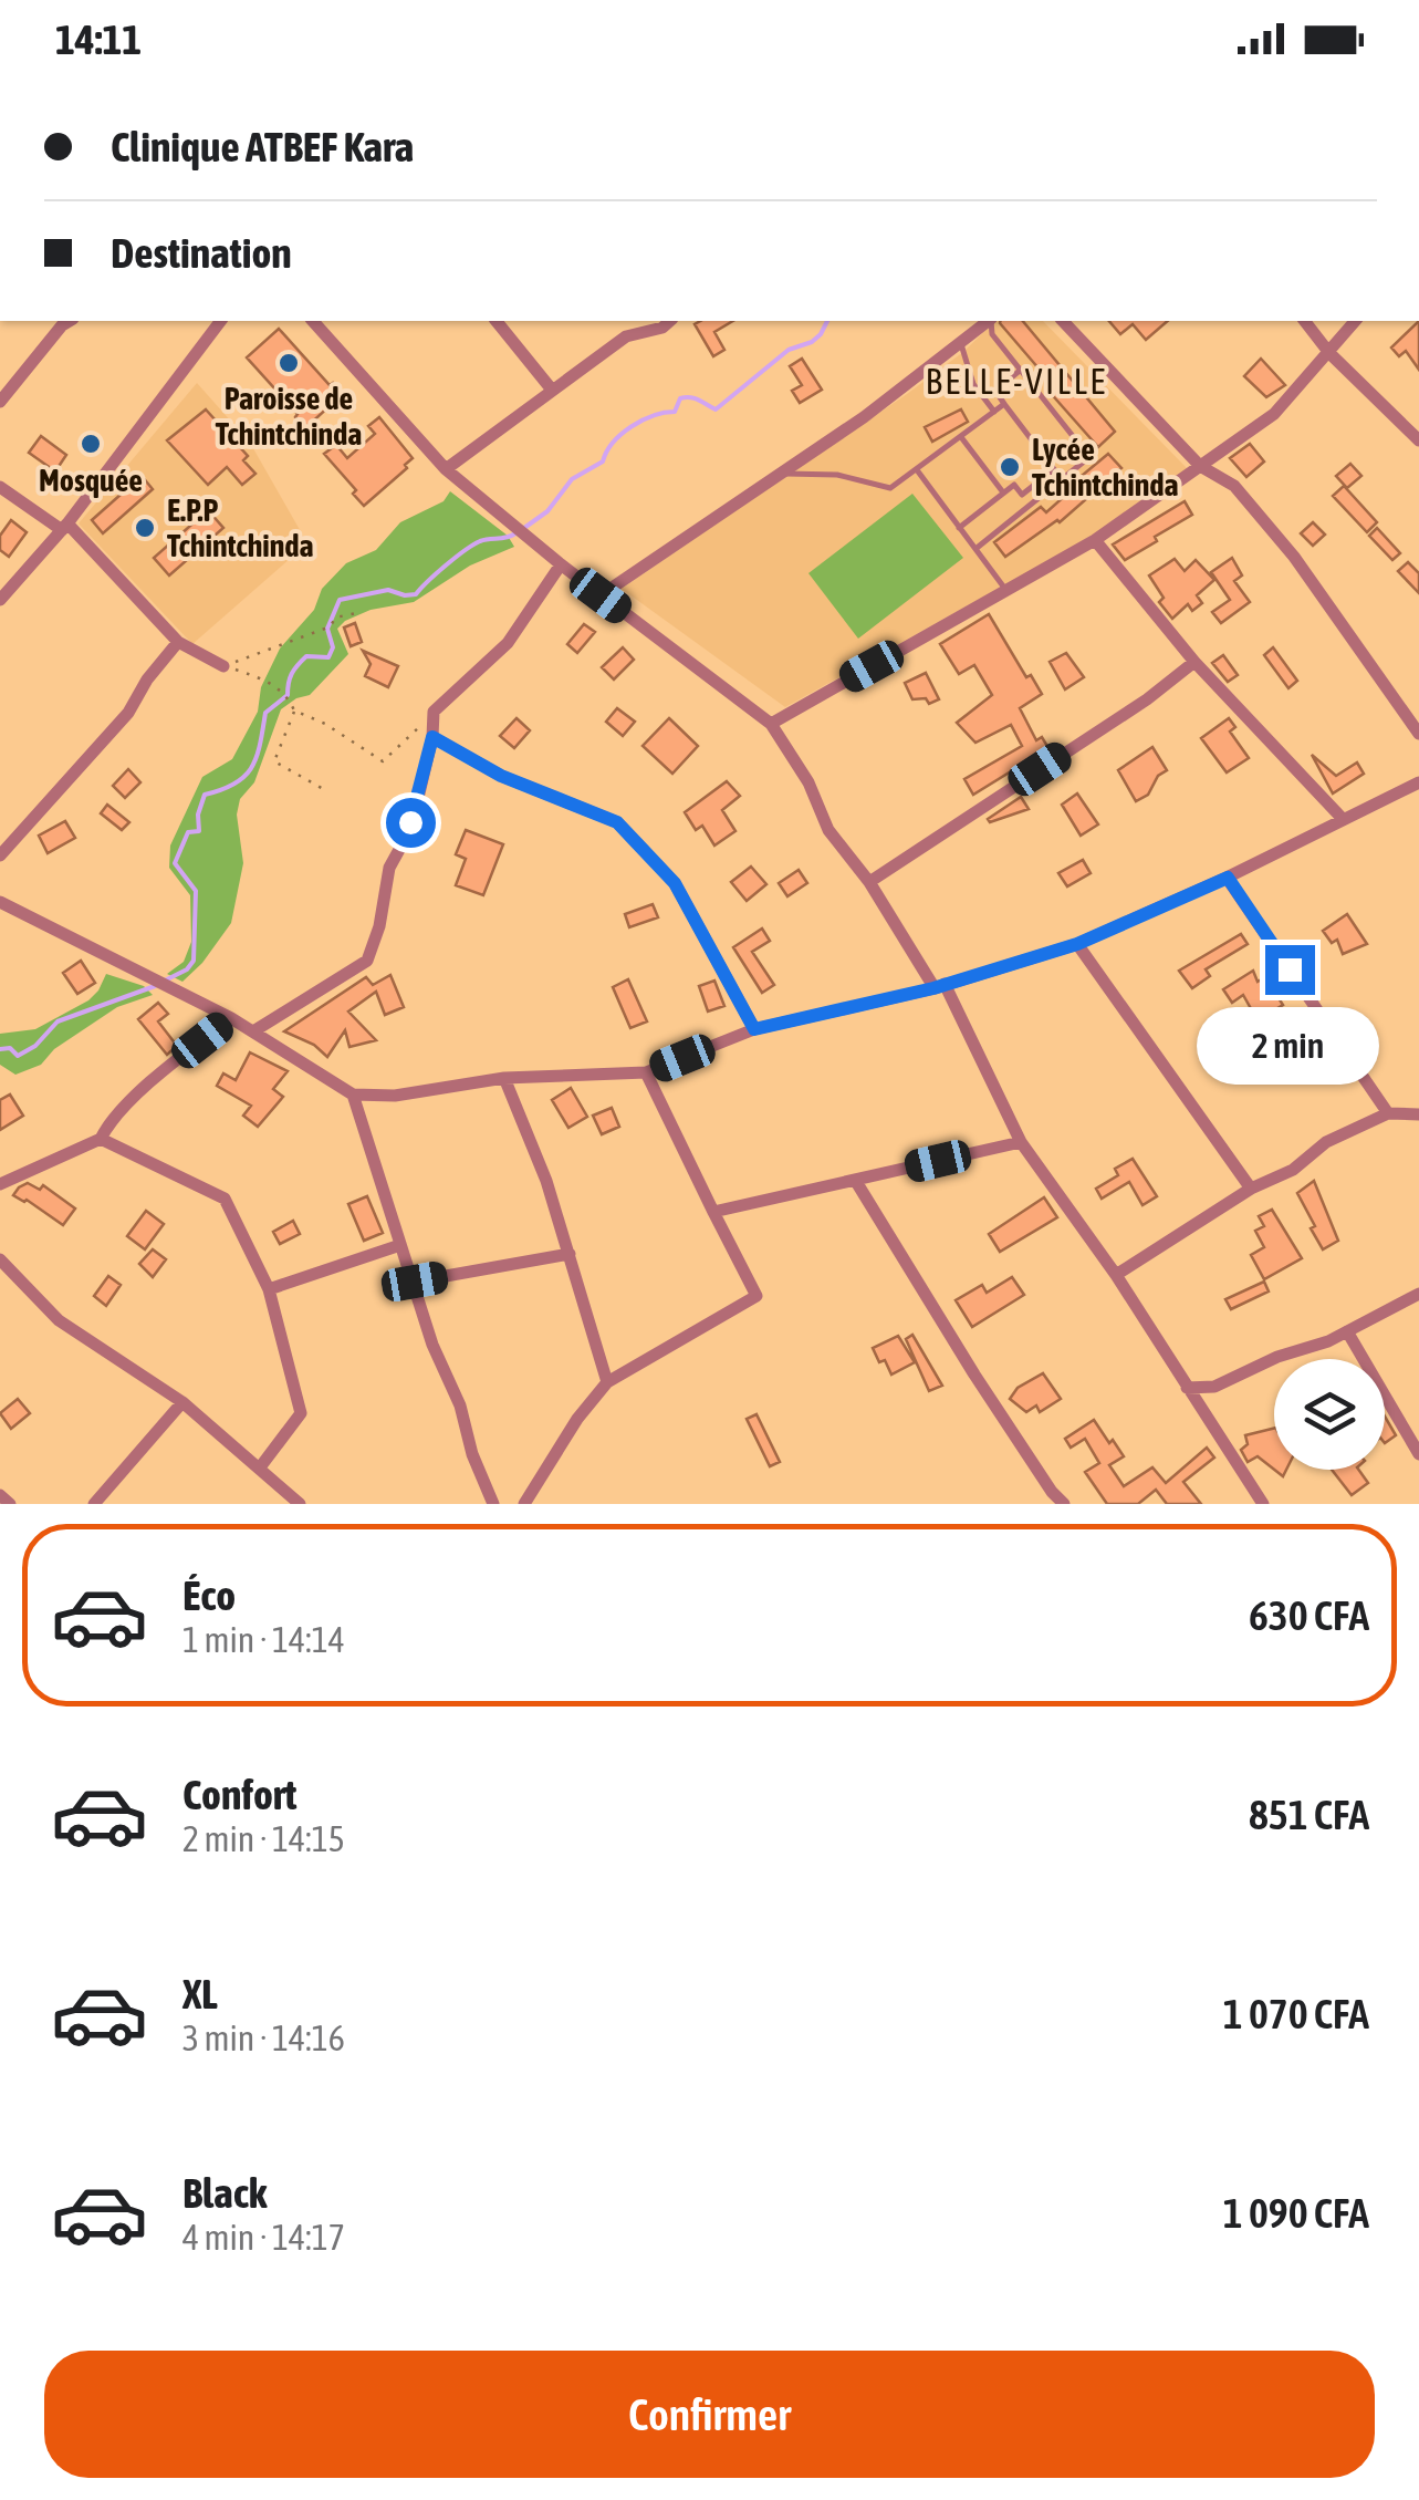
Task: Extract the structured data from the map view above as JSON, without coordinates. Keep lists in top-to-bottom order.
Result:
{
  "districts": ["BELLE-VILLE"],
  "places": [
    "Paroisse de Tchintchinda",
    "Mosquée",
    "Lycée Tchintchinda",
    "E.P.P Tchintchinda"
  ],
  "page": {
    "status": "14:11",
    "banner": ["Clinique ATBEF Kara", "Destination"],
    "bubble": "2 min",
    "list": [
      {
        "name": "Éco",
        "note": "1 min · 14:14",
        "value": "630 CFA"
      },
      {
        "name": "Confort",
        "note": "2 min · 14:15",
        "value": "851 CFA"
      },
      {
        "name": "XL",
        "note": "3 min · 14:16",
        "value": "1 070 CFA"
      },
      {
        "name": "Black",
        "note": "4 min · 14:17",
        "value": "1 090 CFA"
      }
    ],
    "buttons": "Confirmer"
  }
}
